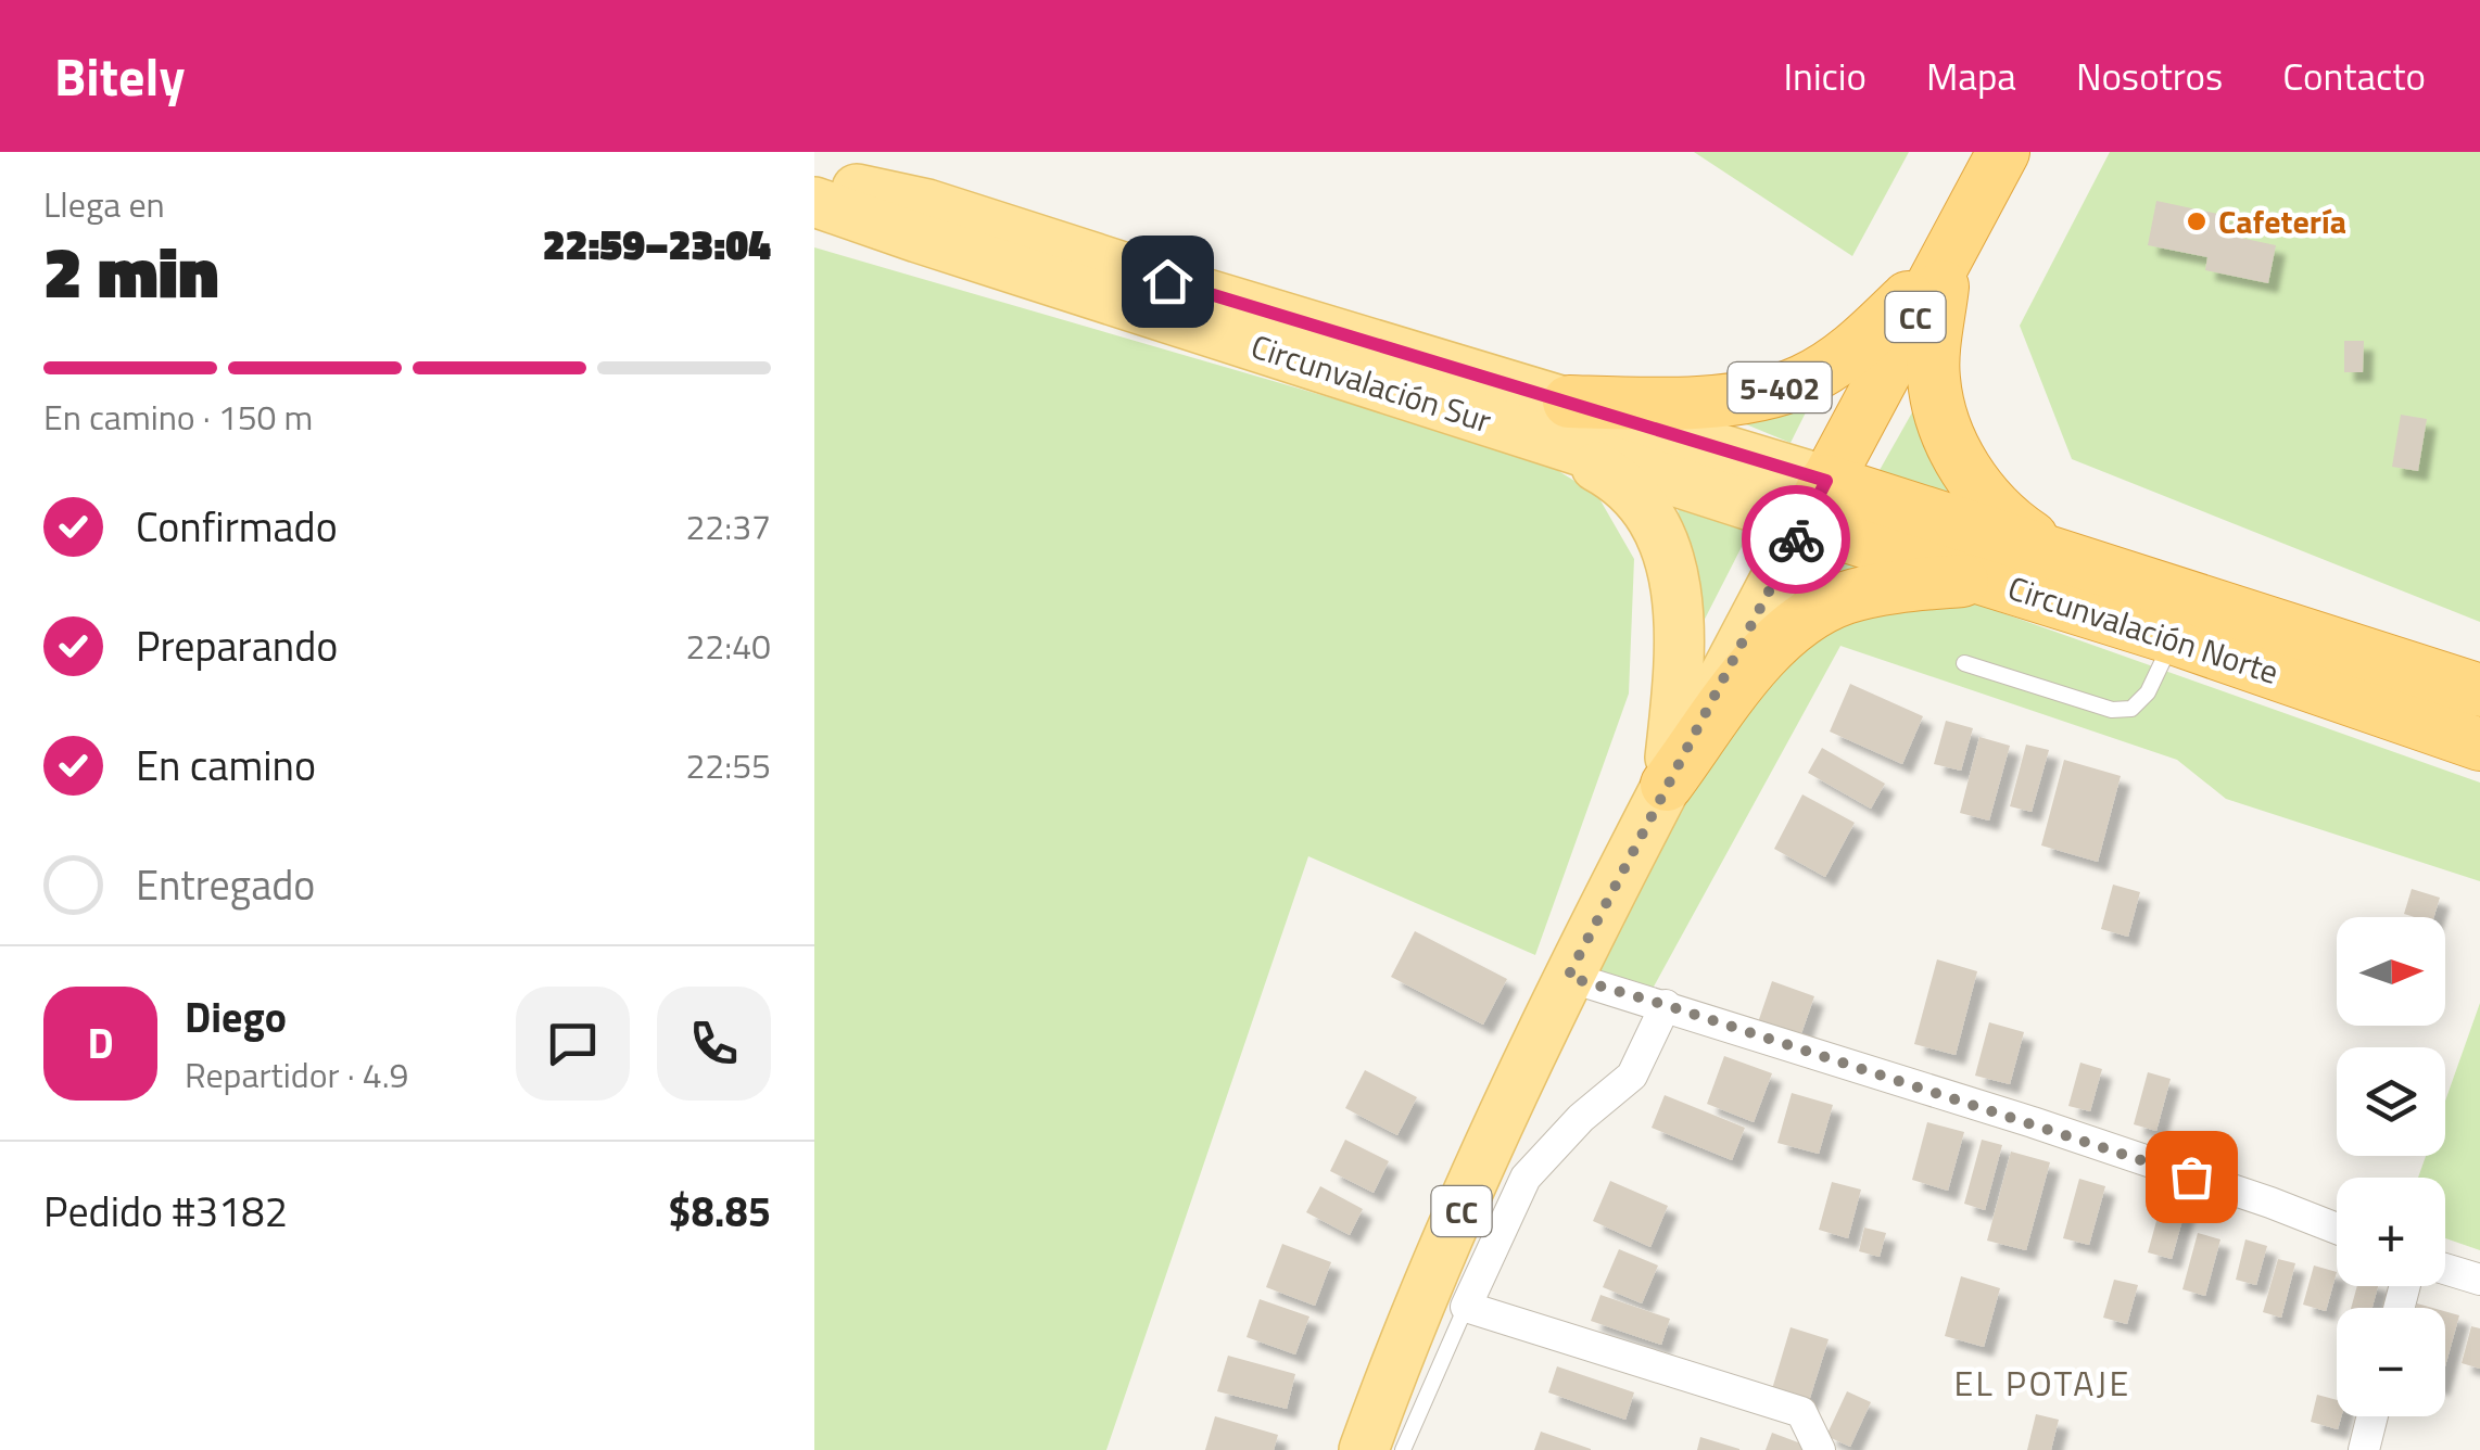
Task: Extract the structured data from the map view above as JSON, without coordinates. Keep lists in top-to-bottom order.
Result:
{
  "streets": {
    "highway": ["CC", "5-402", "Circunvalación Norte"],
    "main road": ["Circunvalación Sur"]
  },
  "crossings": [
    ["CC", "Circunvalación Sur"],
    ["CC", "5-402"],
    ["CC", "Circunvalación Norte"],
    ["Circunvalación Sur", "5-402"],
    ["Circunvalación Sur", "Circunvalación Norte"]
  ],
  "districts": ["EL POTAJE"],
  "places": ["Cafetería"],
  "north": "right",
  "page": {
    "header": "Bitely",
    "nav": [
      "Inicio",
      "Mapa",
      "Nosotros",
      "Contacto"
    ],
    "heading": ["2 min", "Llega en", "22:59–23:04"],
    "panel": [
      "Diego",
      "Repartidor · 4.9",
      "Pedido #3182",
      "$8.85"
    ],
    "bar": "En camino · 150 m",
    "list": [
      ["Confirmado", "22:37"],
      ["Preparando", "22:40"],
      ["En camino", "22:55"],
      "Entregado"
    ],
    "map_buttons": ["+", "−"],
    "round": "D"
  }
}
